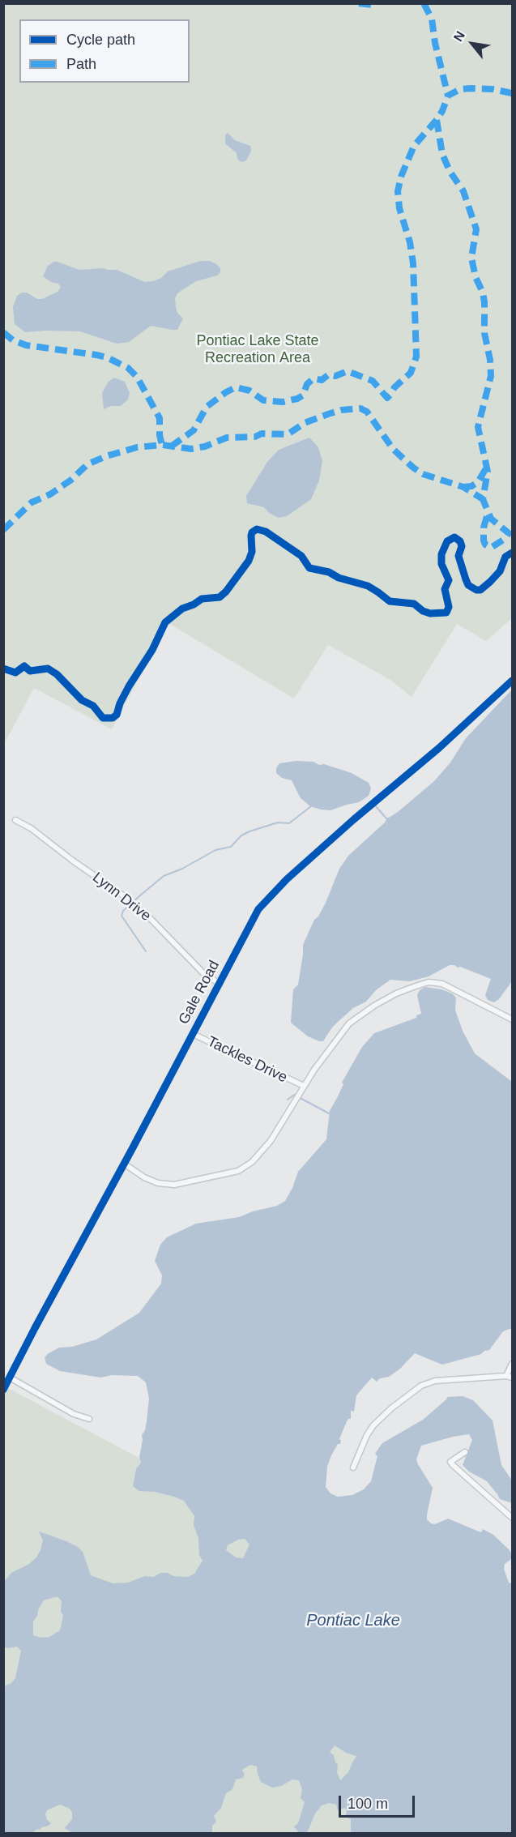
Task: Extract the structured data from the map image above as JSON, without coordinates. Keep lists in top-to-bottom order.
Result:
{
  "streets": {
    "street": ["Lynn Drive", "Gale Road", "Tackles Drive"]
  },
  "crossings": [
    ["Lynn Drive", "Gale Road"],
    ["Gale Road", "Tackles Drive"]
  ],
  "water": ["Pontiac Lake"],
  "parks": ["Pontiac Lake State Recreation Area"],
  "legend": ["Cycle path", "Path"],
  "scale_bar": "100 m",
  "north": "top left"
}
